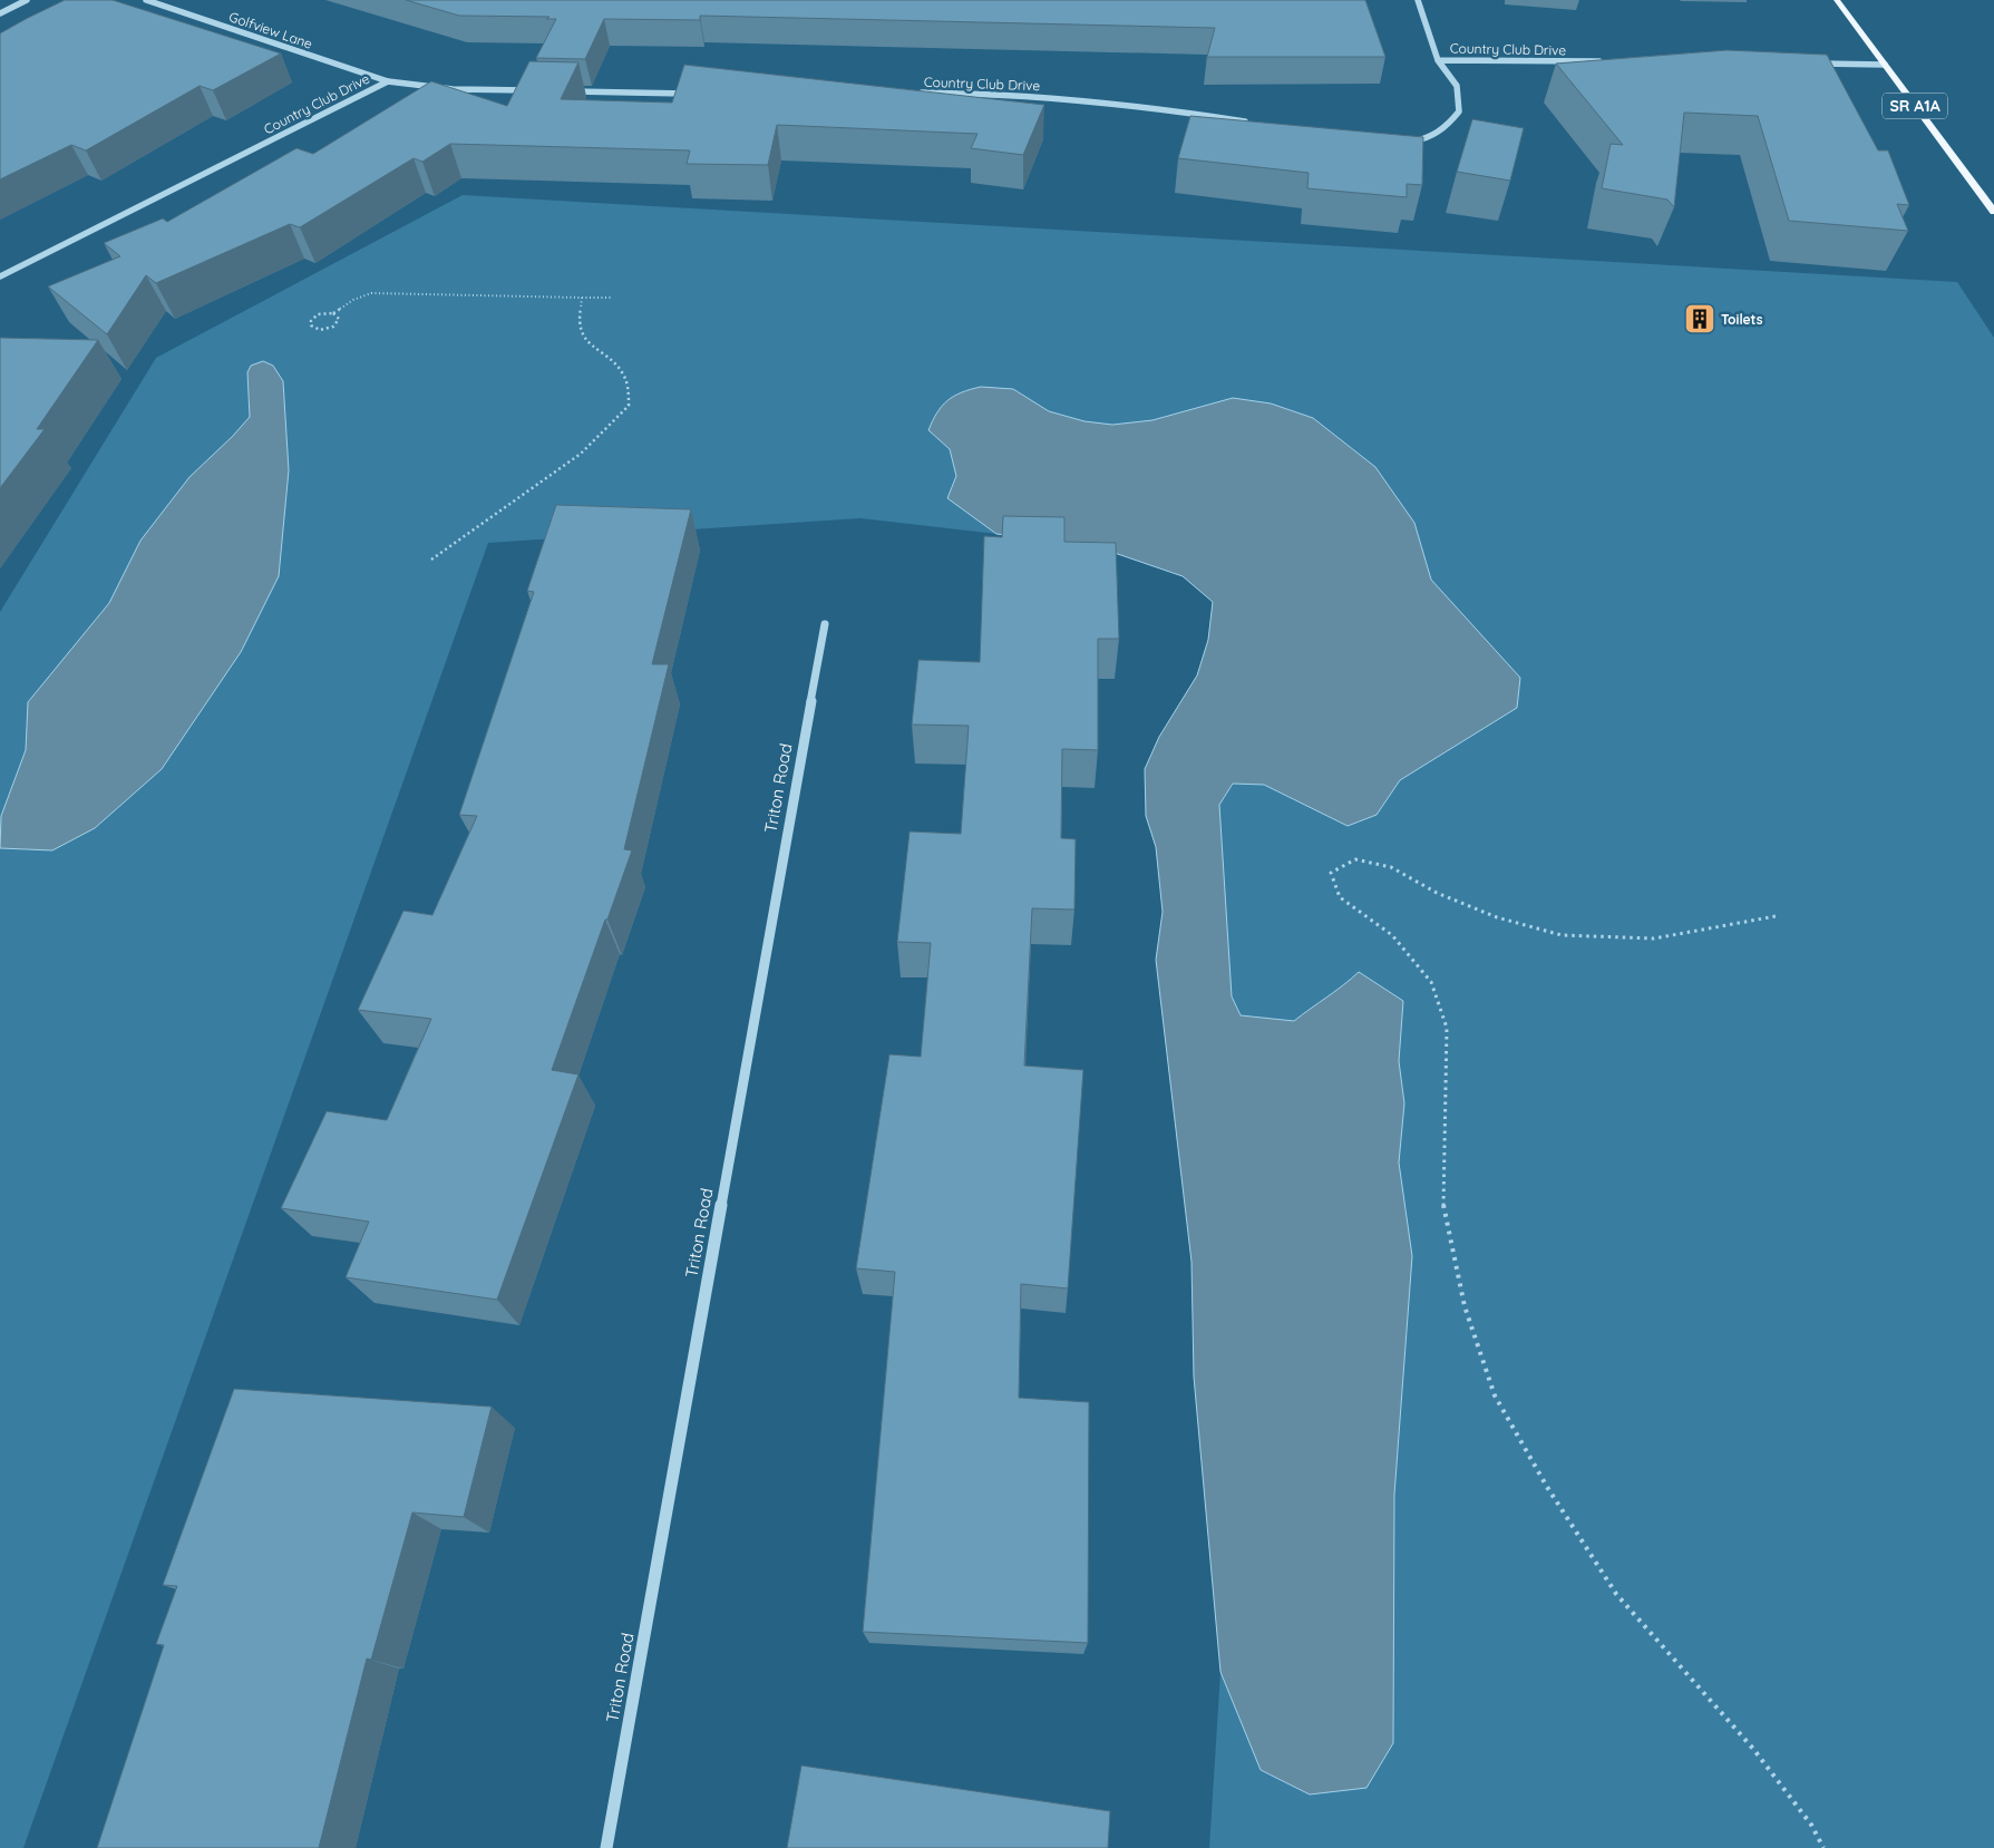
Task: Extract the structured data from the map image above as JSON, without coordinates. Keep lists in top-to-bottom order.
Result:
{
  "streets": {
    "main road": ["SR A1A"],
    "street": ["Golfview Lane", "Country Club Drive", "Triton Road"]
  },
  "crossings": [
    ["Golfview Lane", "Country Club Drive"]
  ],
  "places": {
    "building": ["Toilets"]
  }
}
